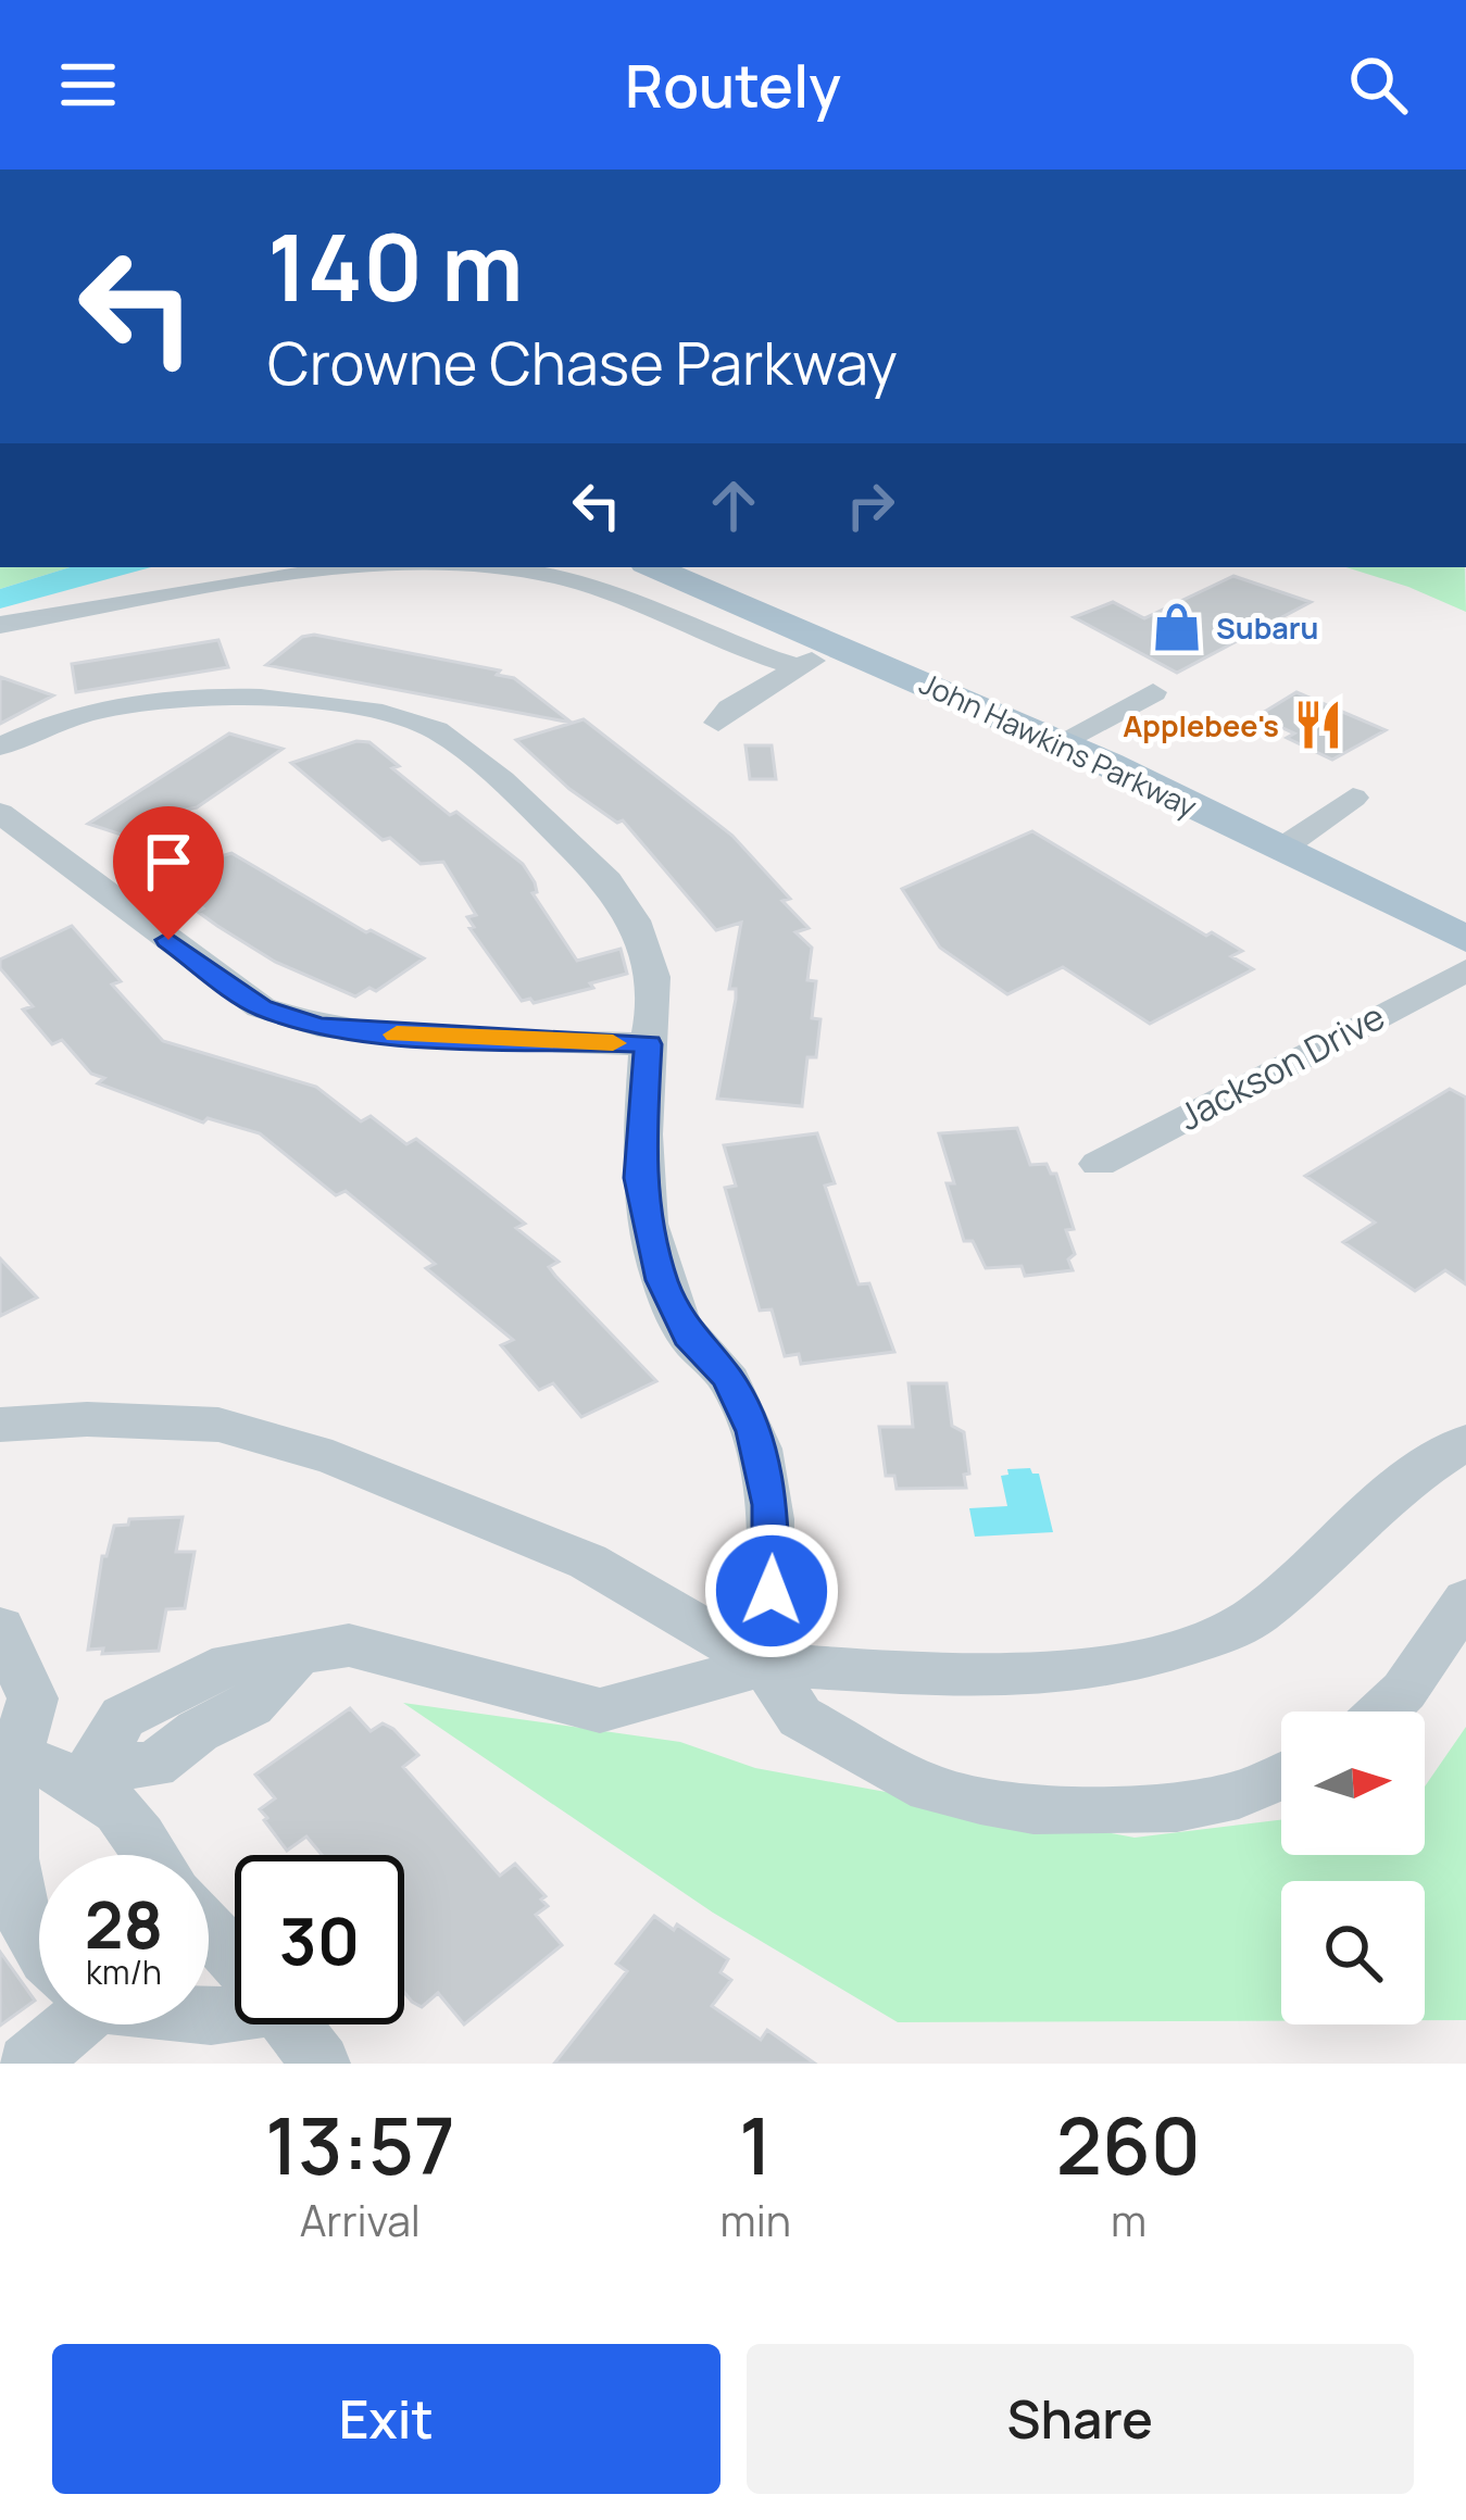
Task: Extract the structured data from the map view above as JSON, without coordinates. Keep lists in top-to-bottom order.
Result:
{
  "streets": {
    "main road": ["John Hawkins Parkway"],
    "street": ["Jackson Drive"]
  },
  "places": {
    "shop": ["Subaru"],
    "restaurant": ["Applebee's"]
  },
  "north": "right",
  "page": {
    "header": "Routely",
    "turn": ["140 m", "Crowne Chase Parkway"],
    "speed": "28 km/h",
    "limit": "30",
    "eta": [
      "13:57",
      "Arrival",
      "1",
      "min",
      "260",
      "m"
    ],
    "buttons": ["Exit", "Share"]
  }
}
